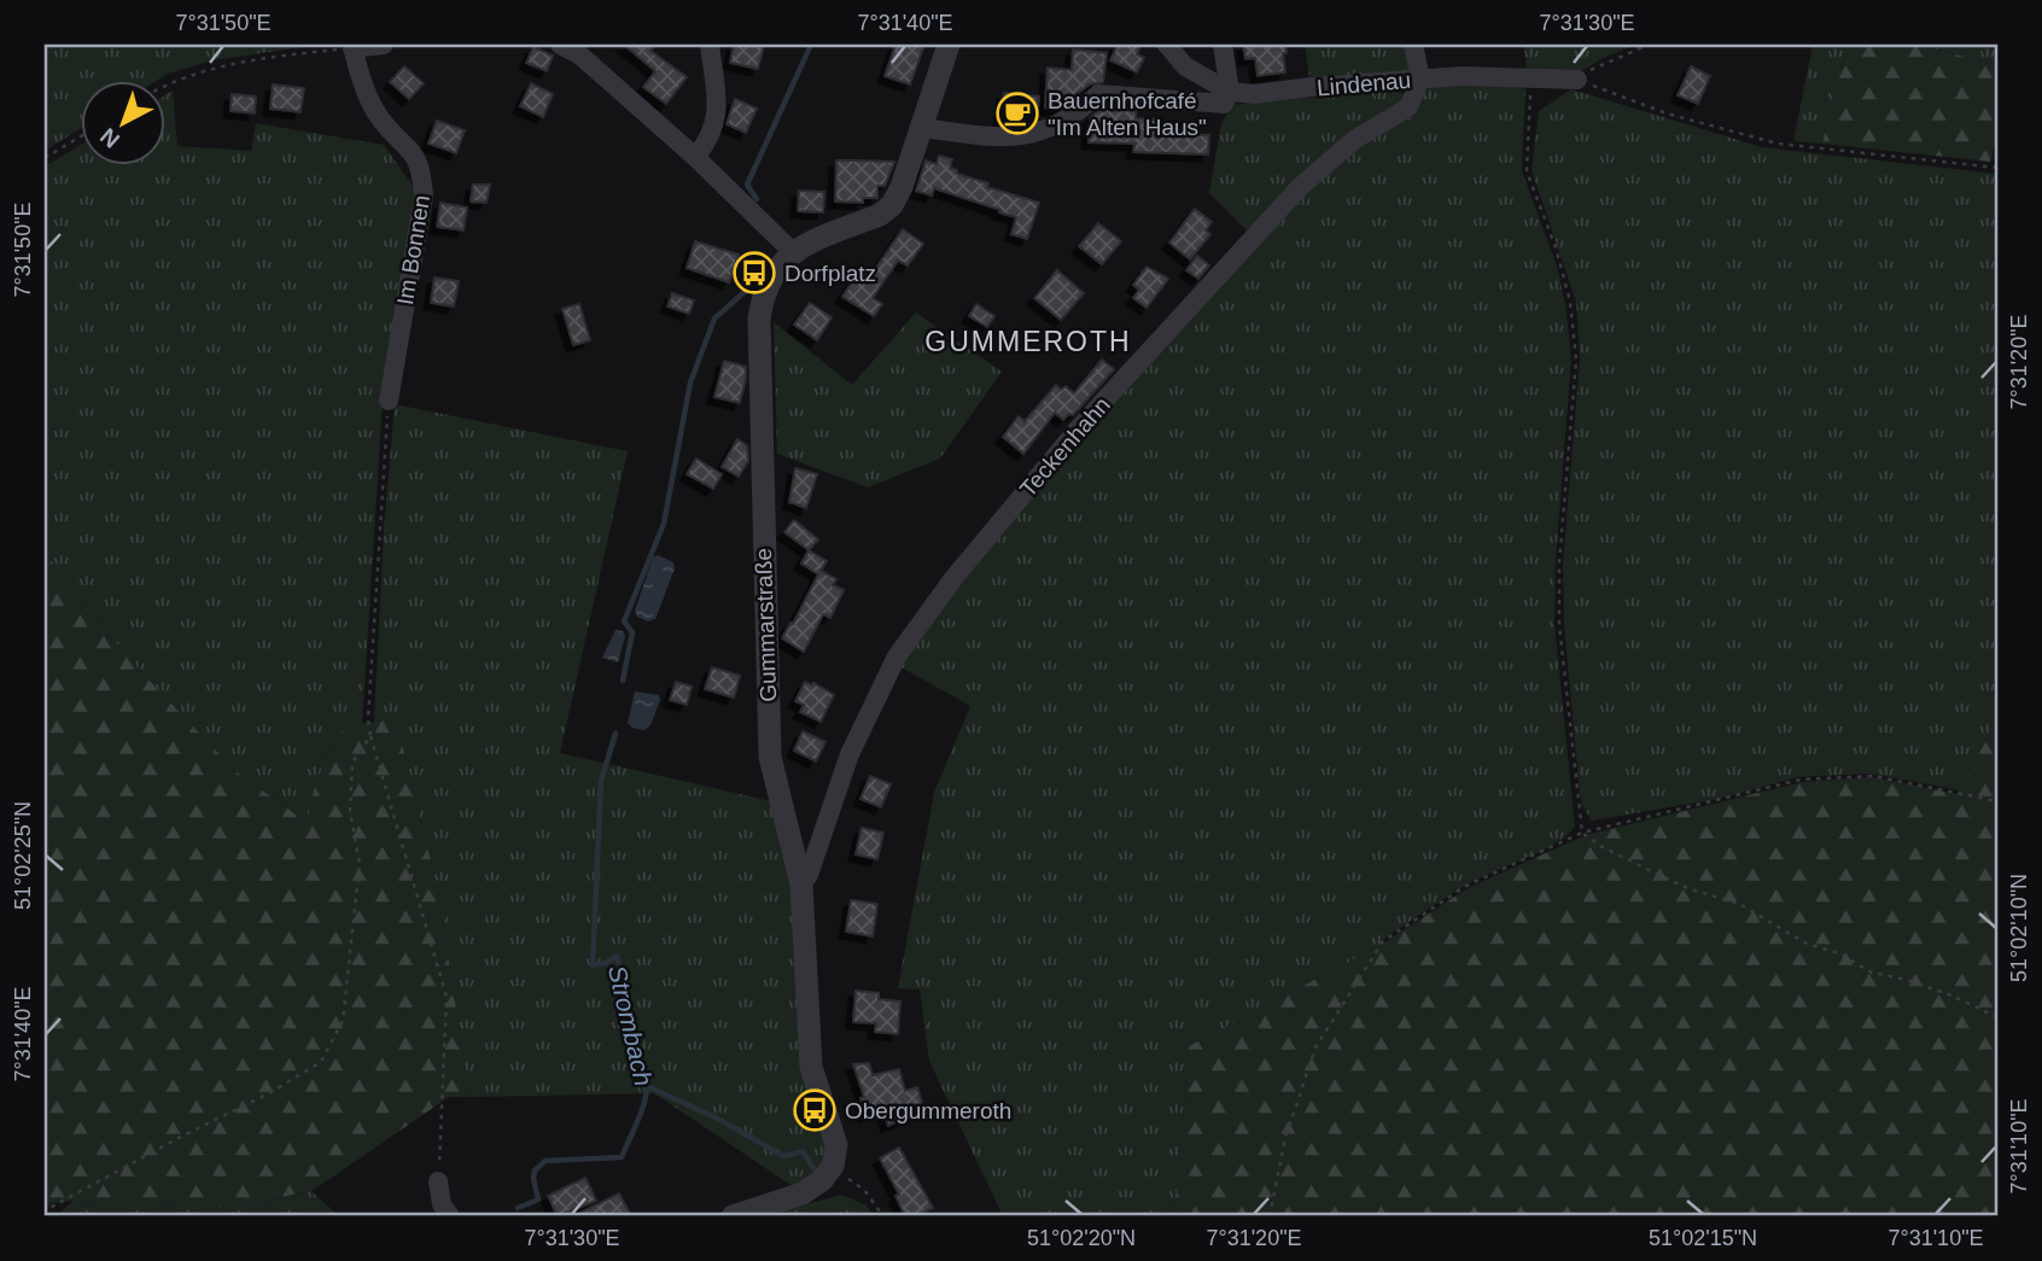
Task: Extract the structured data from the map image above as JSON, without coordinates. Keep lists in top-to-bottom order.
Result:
{
  "streets": {
    "street": [
      "Lindenau",
      "Im Bonnen",
      "Teckenhahn",
      "Gummarstraße"
    ]
  },
  "crossings": [
    ["Lindenau", "Teckenhahn"],
    ["Teckenhahn", "Gummarstraße"]
  ],
  "districts": ["GUMMEROTH"],
  "water": ["Strombach"],
  "places": {
    "cafe": ["Bauernhofcafé \"Im Alten Haus\""],
    "bus stop": ["Dorfplatz", "Obergummeroth"]
  },
  "north": "bottom left",
  "coordinates": [
    "7°31'50\"E",
    "7°31'40\"E",
    "7°31'30\"E",
    "7°31'20\"E",
    "51°02'25\"N",
    "51°02'10\"N",
    "7°31'10\"E",
    "51°02'20\"N",
    "51°02'15\"N"
  ]
}
